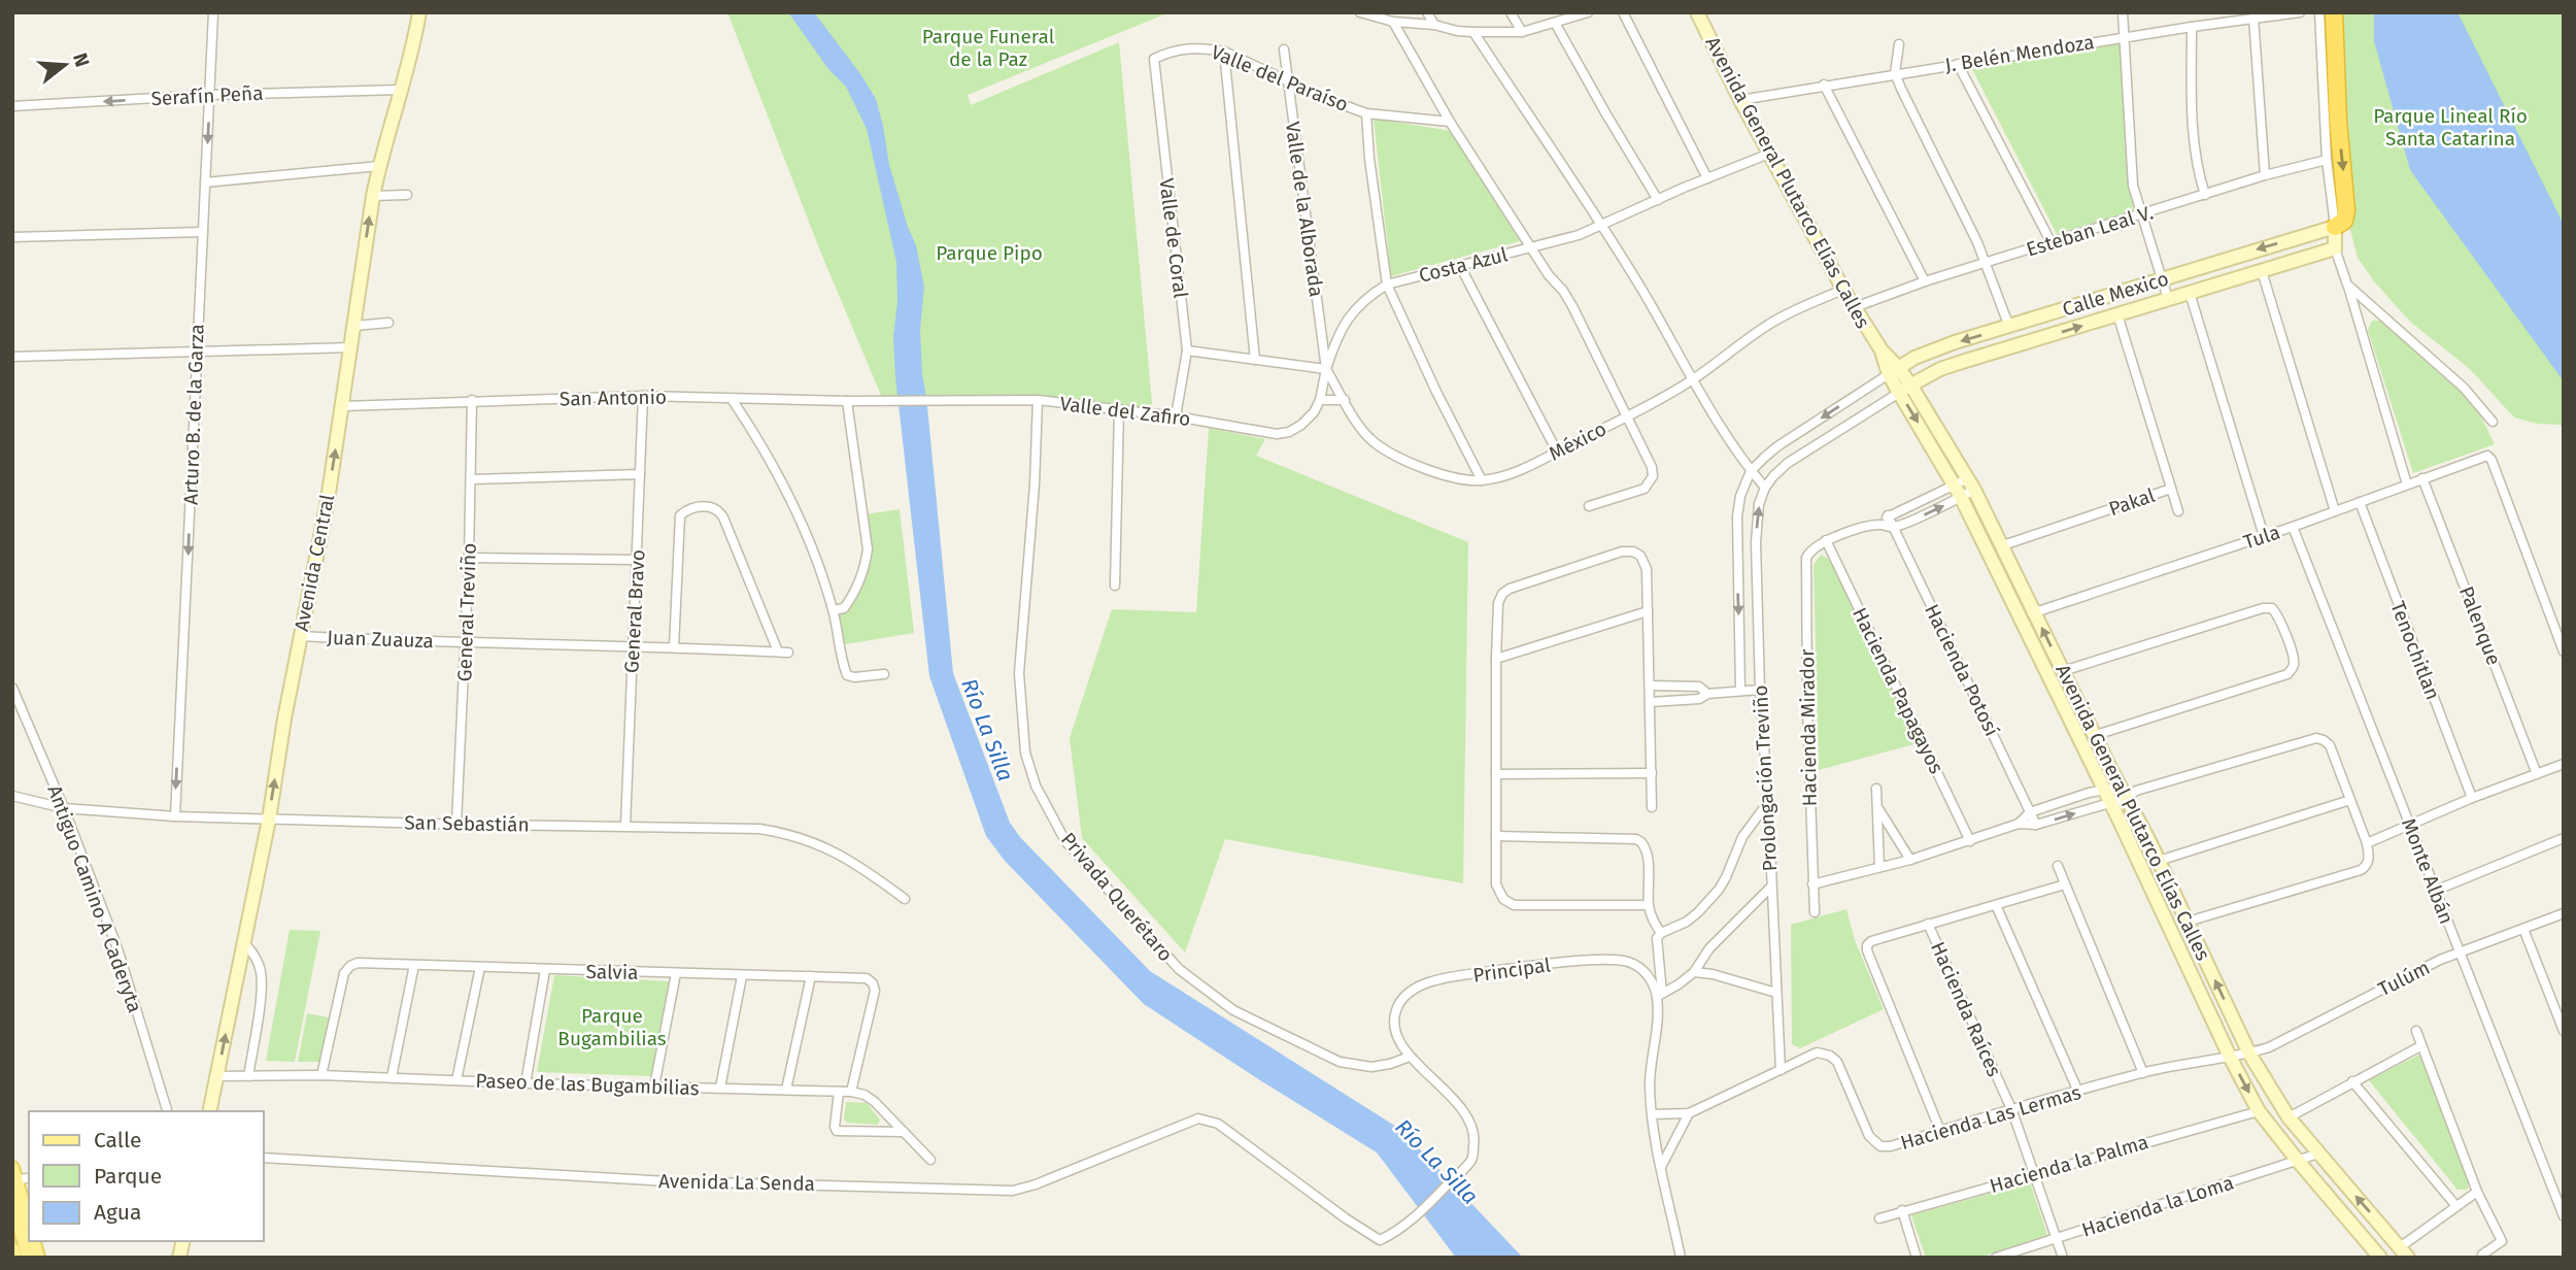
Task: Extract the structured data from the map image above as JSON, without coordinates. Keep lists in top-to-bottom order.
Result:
{
  "streets": {
    "street": [
      "J. Belén Mendoza",
      "Valle del Paraíso",
      "Serafín Peña",
      "Avenida General Plutarco Elías Calles",
      "Valle de la Alborada",
      "Esteban Leal V.",
      "Valle de Coral",
      "Costa Azul",
      "Calle Mexico",
      "San Antonio",
      "Valle del Zafiro",
      "Arturo B. de la Garza",
      "México",
      "Pakal",
      "Tula",
      "Avenida Central",
      "General Bravo",
      "General Treviño",
      "Palenque",
      "Juan Zuauza",
      "Tenochitlan",
      "Hacienda Potosí",
      "Hacienda Papagayos",
      "Hacienda Mirador",
      "Prolongación Treviño",
      "San Sebastián",
      "Monte Albán",
      "Privada Querétaro",
      "Antiguo Camino A Caderyta",
      "Principal",
      "Salvia",
      "Tulúm",
      "Hacienda Raíces",
      "Paseo de las Bugambilias",
      "Hacienda Las Lermas",
      "Hacienda la Palma",
      "Avenida La Senda",
      "Hacienda la Loma"
    ]
  },
  "crossings": [
    ["J. Belén Mendoza", "Avenida General Plutarco Elías Calles"],
    ["Valle del Paraíso", "Valle de la Alborada"],
    ["Valle del Paraíso", "Valle de Coral"],
    ["Serafín Peña", "Arturo B. de la Garza"],
    ["Serafín Peña", "Avenida Central"],
    ["Avenida General Plutarco Elías Calles", "Esteban Leal V."],
    ["Avenida General Plutarco Elías Calles", "Costa Azul"],
    ["Avenida General Plutarco Elías Calles", "Calle Mexico"],
    ["Avenida General Plutarco Elías Calles", "México"],
    ["Avenida General Plutarco Elías Calles", "Pakal"],
    ["Avenida General Plutarco Elías Calles", "Tula"],
    ["Avenida General Plutarco Elías Calles", "Prolongación Treviño"],
    ["Avenida General Plutarco Elías Calles", "Tulúm"],
    ["Avenida General Plutarco Elías Calles", "Hacienda Las Lermas"],
    ["Avenida General Plutarco Elías Calles", "Hacienda la Palma"],
    ["Avenida General Plutarco Elías Calles", "Hacienda la Loma"],
    ["Valle de la Alborada", "Costa Azul"],
    ["Valle de la Alborada", "Valle del Zafiro"],
    ["Valle de la Alborada", "México"],
    ["Valle de Coral", "Valle del Zafiro"],
    ["Costa Azul", "Valle del Zafiro"],
    ["Costa Azul", "México"],
    ["Calle Mexico", "Pakal"],
    ["Calle Mexico", "Prolongación Treviño"],
    ["San Antonio", "Valle del Zafiro"],
    ["San Antonio", "Avenida Central"],
    ["San Antonio", "General Bravo"],
    ["San Antonio", "General Treviño"],
    ["Valle del Zafiro", "México"],
    ["Valle del Zafiro", "Privada Querétaro"],
    ["Arturo B. de la Garza", "San Sebastián"],
    ["Tula", "Palenque"],
    ["Tula", "Tenochitlan"],
    ["Tula", "Monte Albán"],
    ["Avenida Central", "Juan Zuauza"],
    ["Avenida Central", "San Sebastián"],
    ["Avenida Central", "Paseo de las Bugambilias"],
    ["General Bravo", "Juan Zuauza"],
    ["General Bravo", "San Sebastián"],
    ["General Treviño", "Juan Zuauza"],
    ["General Treviño", "San Sebastián"],
    ["Hacienda Papagayos", "Hacienda Mirador"],
    ["Prolongación Treviño", "Hacienda Las Lermas"],
    ["San Sebastián", "Antiguo Camino A Caderyta"],
    ["Monte Albán", "Tulúm"],
    ["Privada Querétaro", "Principal"],
    ["Principal", "Avenida La Senda"],
    ["Salvia", "Paseo de las Bugambilias"],
    ["Tulúm", "Hacienda Las Lermas"],
    ["Hacienda Raíces", "Hacienda Las Lermas"],
    ["Hacienda Raíces", "Hacienda la Palma"],
    ["Hacienda Raíces", "Hacienda la Loma"]
  ],
  "one_way": ["Serafín Peña", "Arturo B. de la Garza", "Avenida Central"],
  "water": ["Río La Silla"],
  "parks": [
    "Parque Funeral de la Paz",
    "Parque Lineal Río Santa Catarina",
    "Parque Pipo",
    "Parque Bugambilias"
  ],
  "legend": ["Calle", "Parque", "Agua"],
  "north": "right"
}
